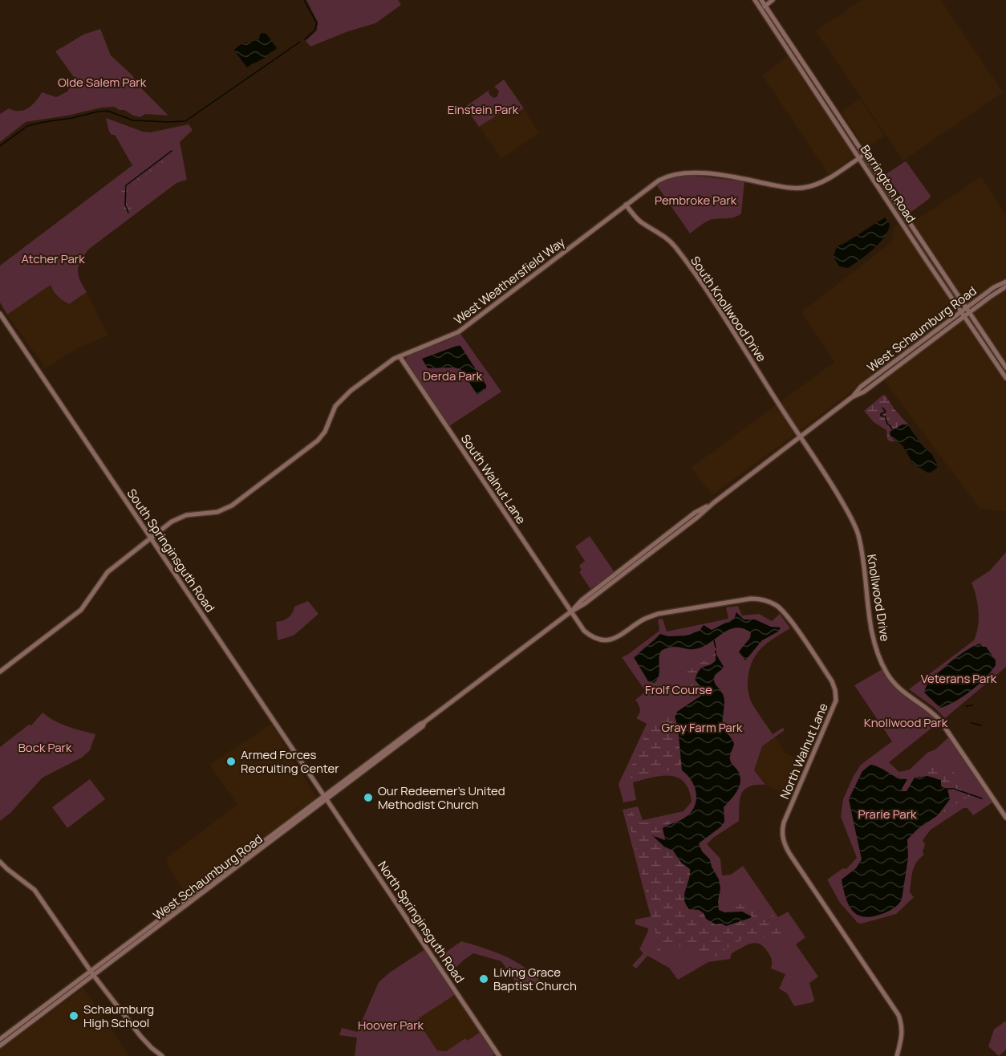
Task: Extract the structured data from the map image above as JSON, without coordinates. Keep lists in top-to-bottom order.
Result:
{
  "streets": {
    "street": [
      "Barrington Road",
      "West Weathersfield Way",
      "South Knollwood Drive",
      "West Schaumburg Road",
      "South Walnut Lane",
      "South Springinsguth Road",
      "Knollwood Drive",
      "North Walnut Lane",
      "North Springinsguth Road"
    ]
  },
  "crossings": [
    ["Barrington Road", "West Weathersfield Way"],
    ["Barrington Road", "West Schaumburg Road"],
    ["West Weathersfield Way", "South Knollwood Drive"],
    ["West Weathersfield Way", "South Walnut Lane"],
    ["West Weathersfield Way", "South Springinsguth Road"],
    ["South Knollwood Drive", "West Schaumburg Road"],
    ["South Knollwood Drive", "Knollwood Drive"],
    ["West Schaumburg Road", "South Walnut Lane"],
    ["West Schaumburg Road", "South Springinsguth Road"],
    ["West Schaumburg Road", "Knollwood Drive"],
    ["West Schaumburg Road", "North Walnut Lane"],
    ["West Schaumburg Road", "North Springinsguth Road"],
    ["South Walnut Lane", "North Walnut Lane"],
    ["South Springinsguth Road", "North Springinsguth Road"]
  ],
  "parks": [
    "Olde Salem Park",
    "Einstein Park",
    "Pembroke Park",
    "Atcher Park",
    "Derda Park",
    "Veterans Park",
    "Frolf Course",
    "Knollwood Park",
    "Gray Farm Park",
    "Bock Park",
    "Prarie Park",
    "Hoover Park"
  ],
  "places": [
    "Armed Forces Recruiting Center",
    "Our Redeemer's United Methodist Church",
    "Living Grace Baptist Church",
    "Schaumburg High School"
  ]
}
